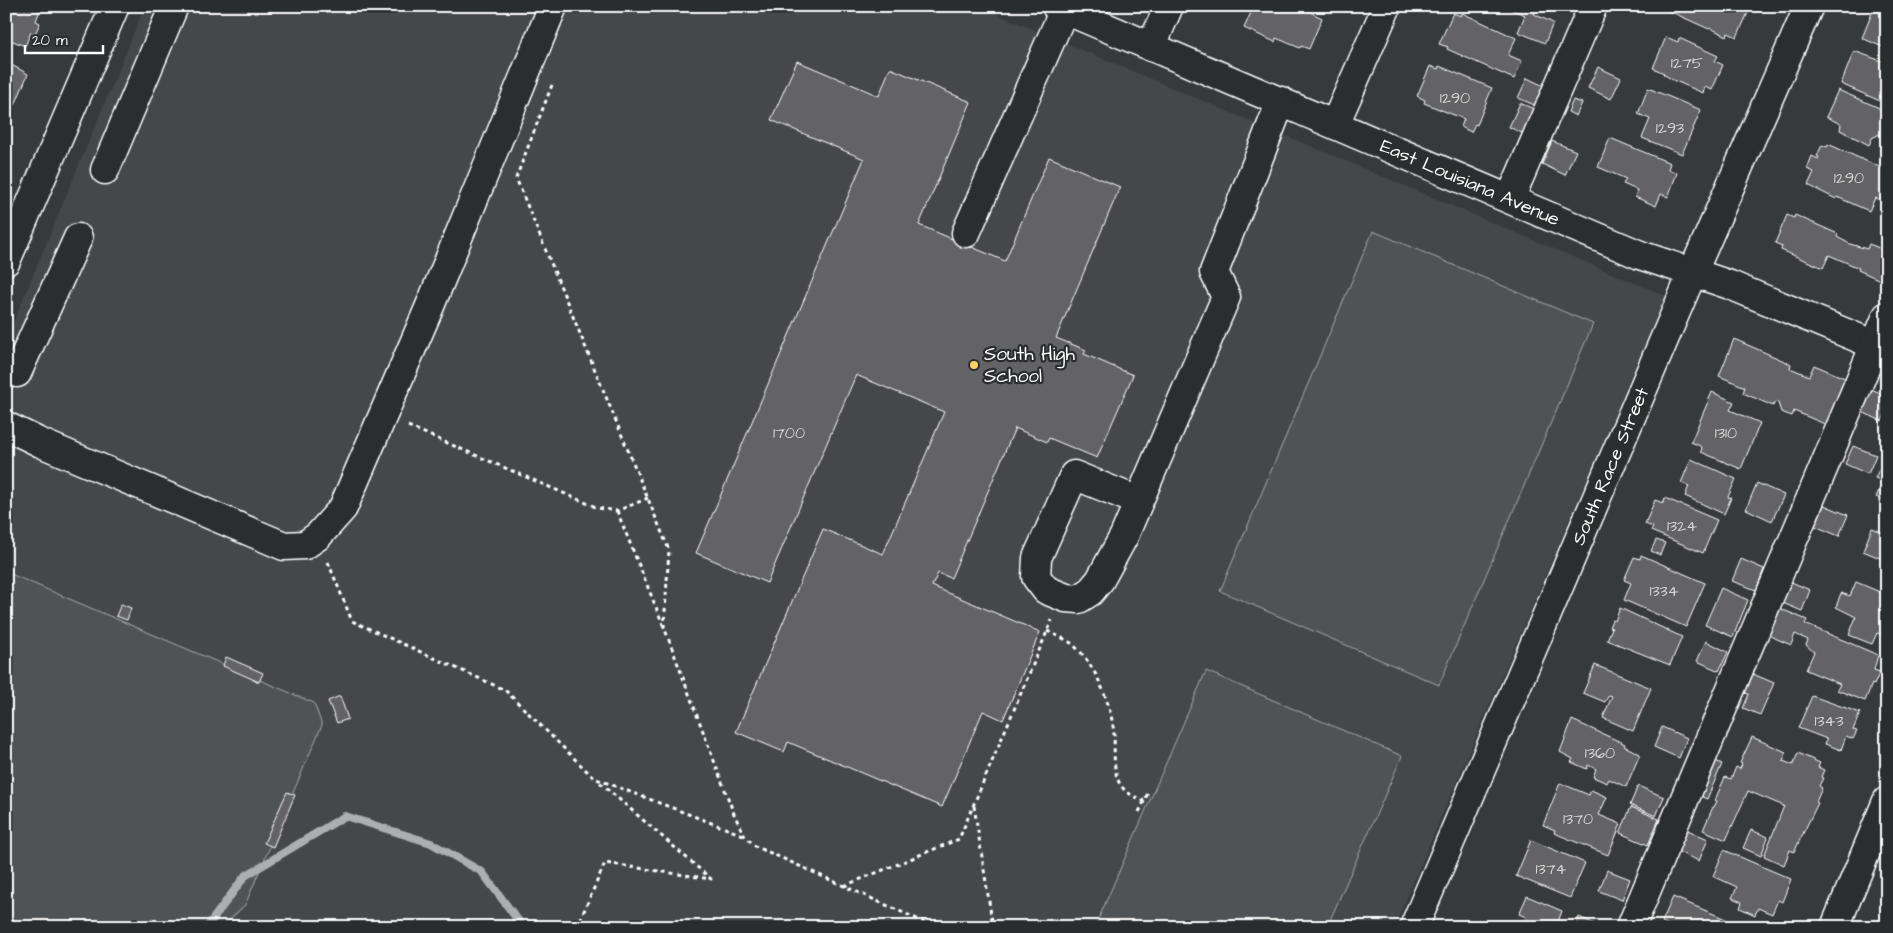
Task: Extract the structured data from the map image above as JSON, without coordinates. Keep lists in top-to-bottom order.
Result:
{
  "streets": {
    "street": ["East Louisiana Avenue", "South Race Street"]
  },
  "crossings": [
    ["East Louisiana Avenue", "South Race Street"]
  ],
  "places": ["South High School"],
  "house_numbers": [
    "1275",
    "1290",
    "1293",
    "1290",
    "1700",
    "1310",
    "1324",
    "1334",
    "1343",
    "1360",
    "1370",
    "1374"
  ],
  "scale_bar": "20 m"
}
